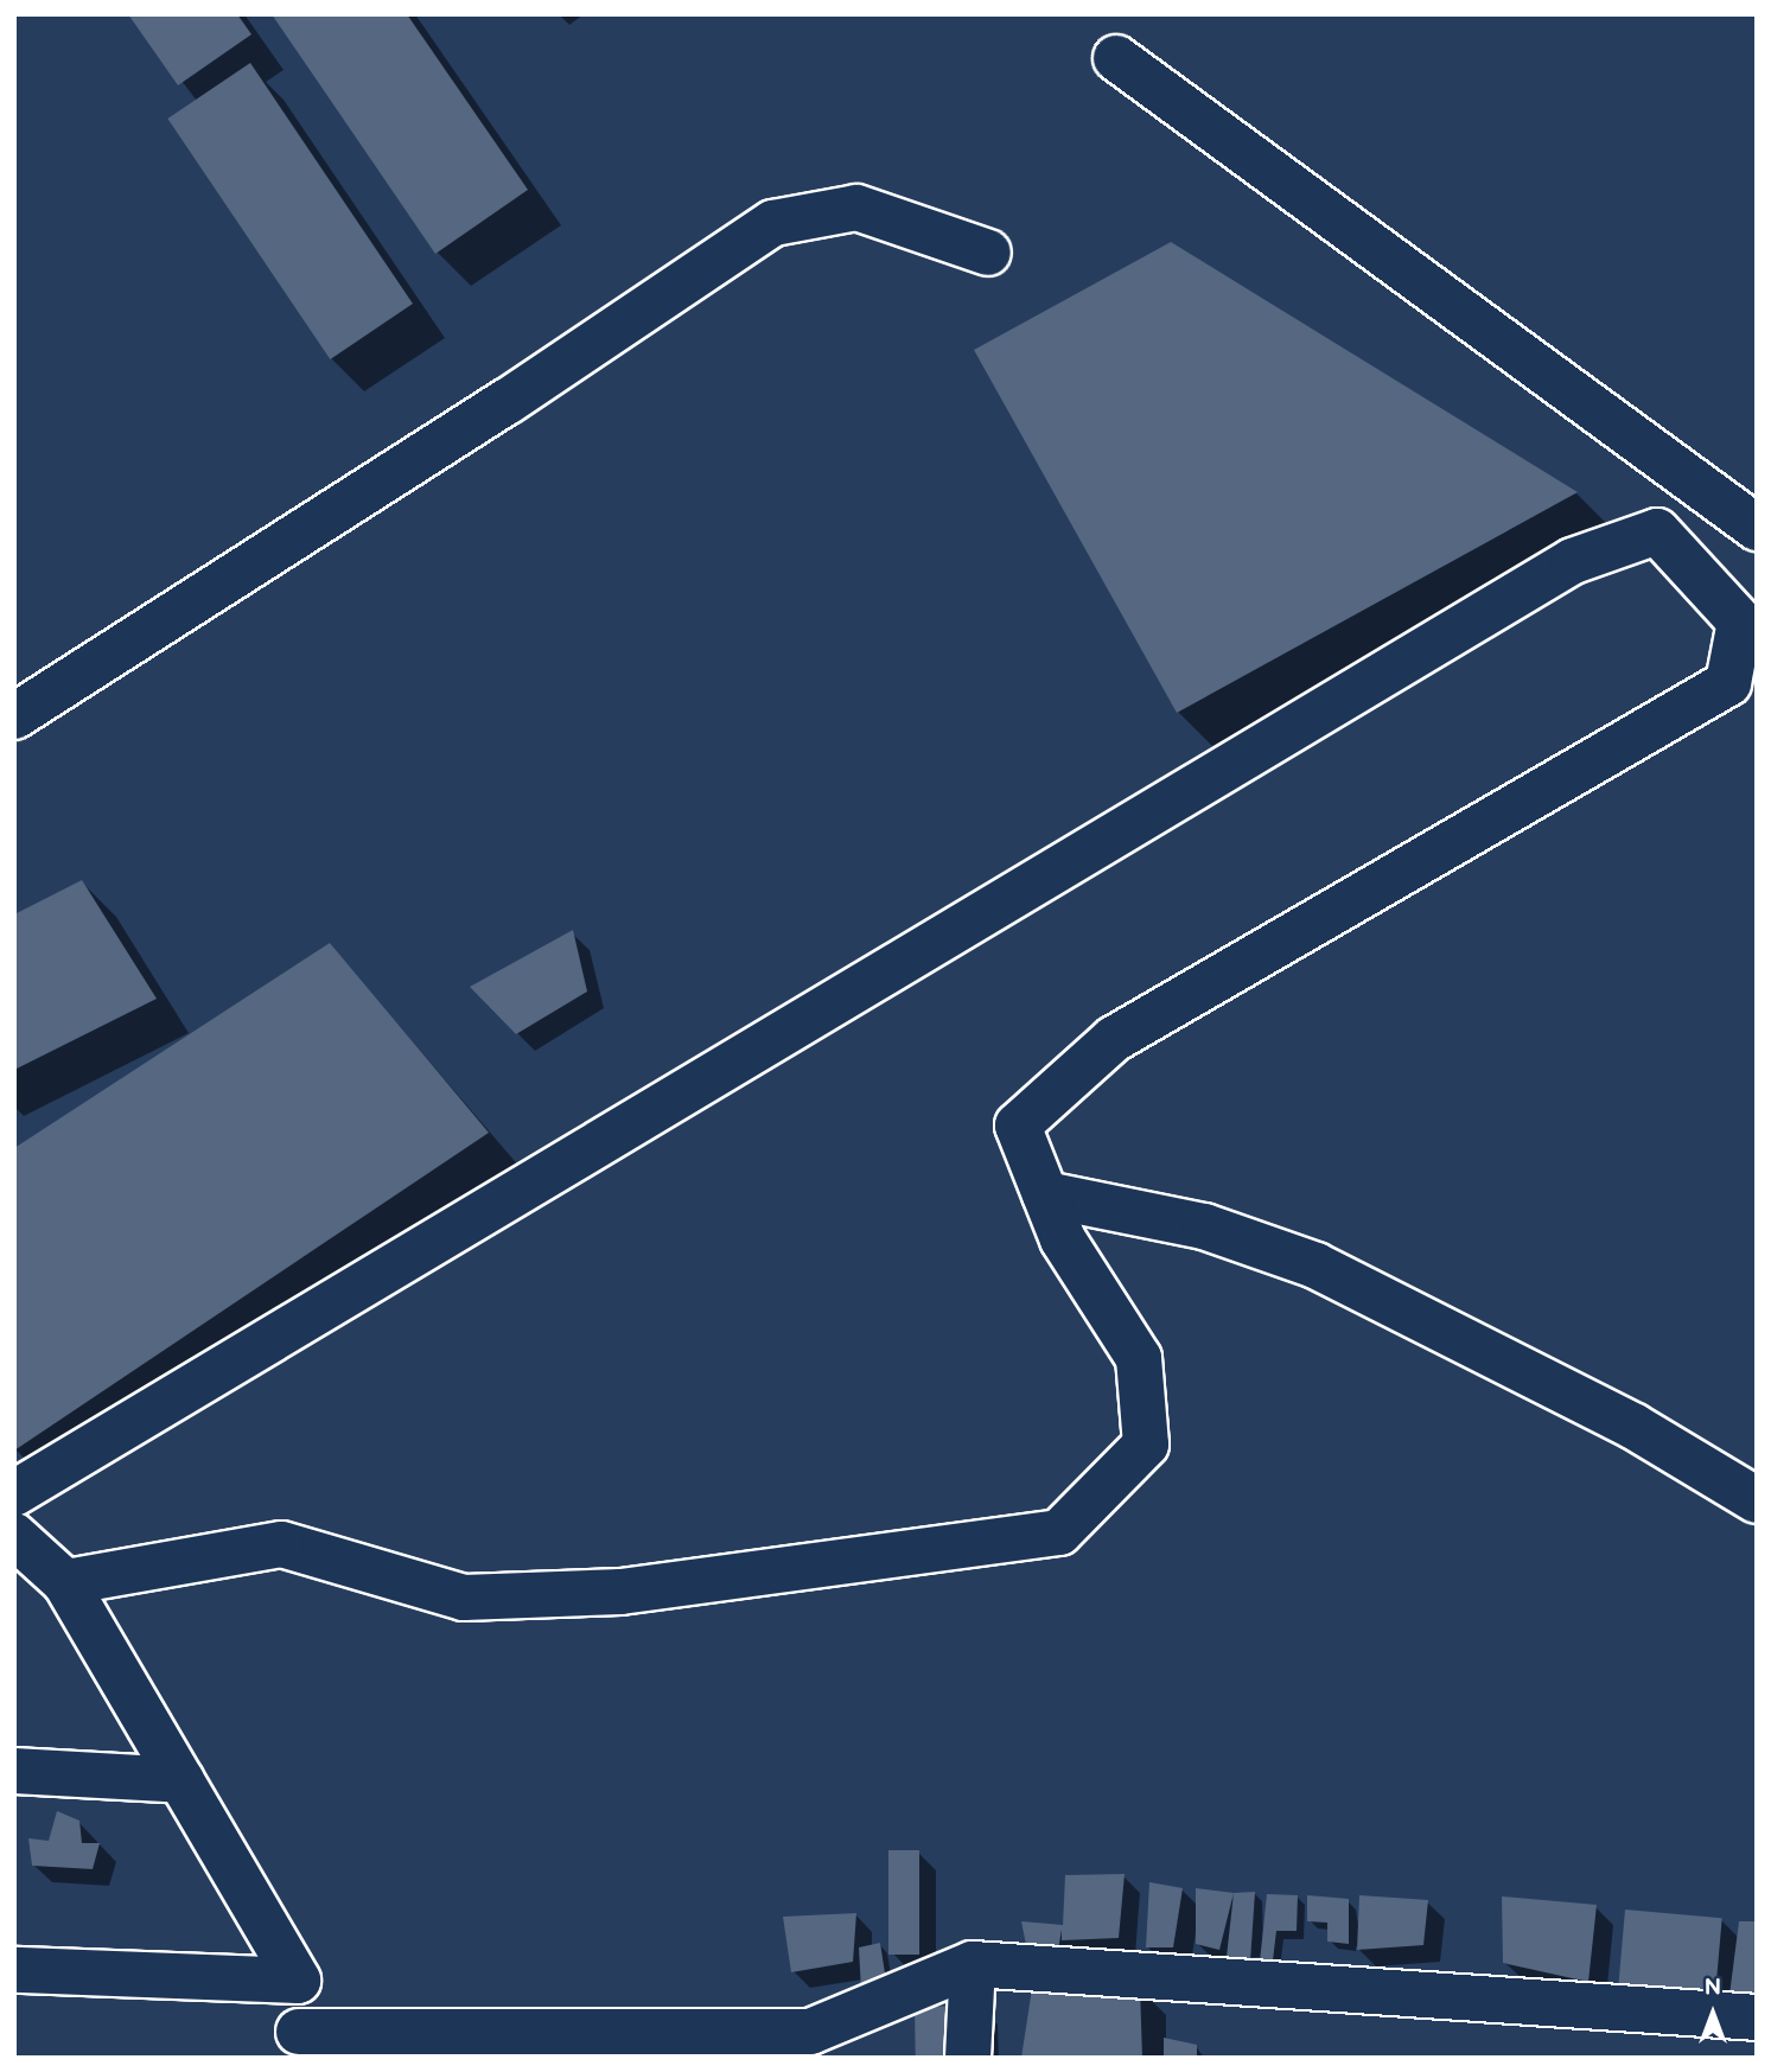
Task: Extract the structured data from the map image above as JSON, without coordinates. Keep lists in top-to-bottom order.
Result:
{
  "north": "top"
}
